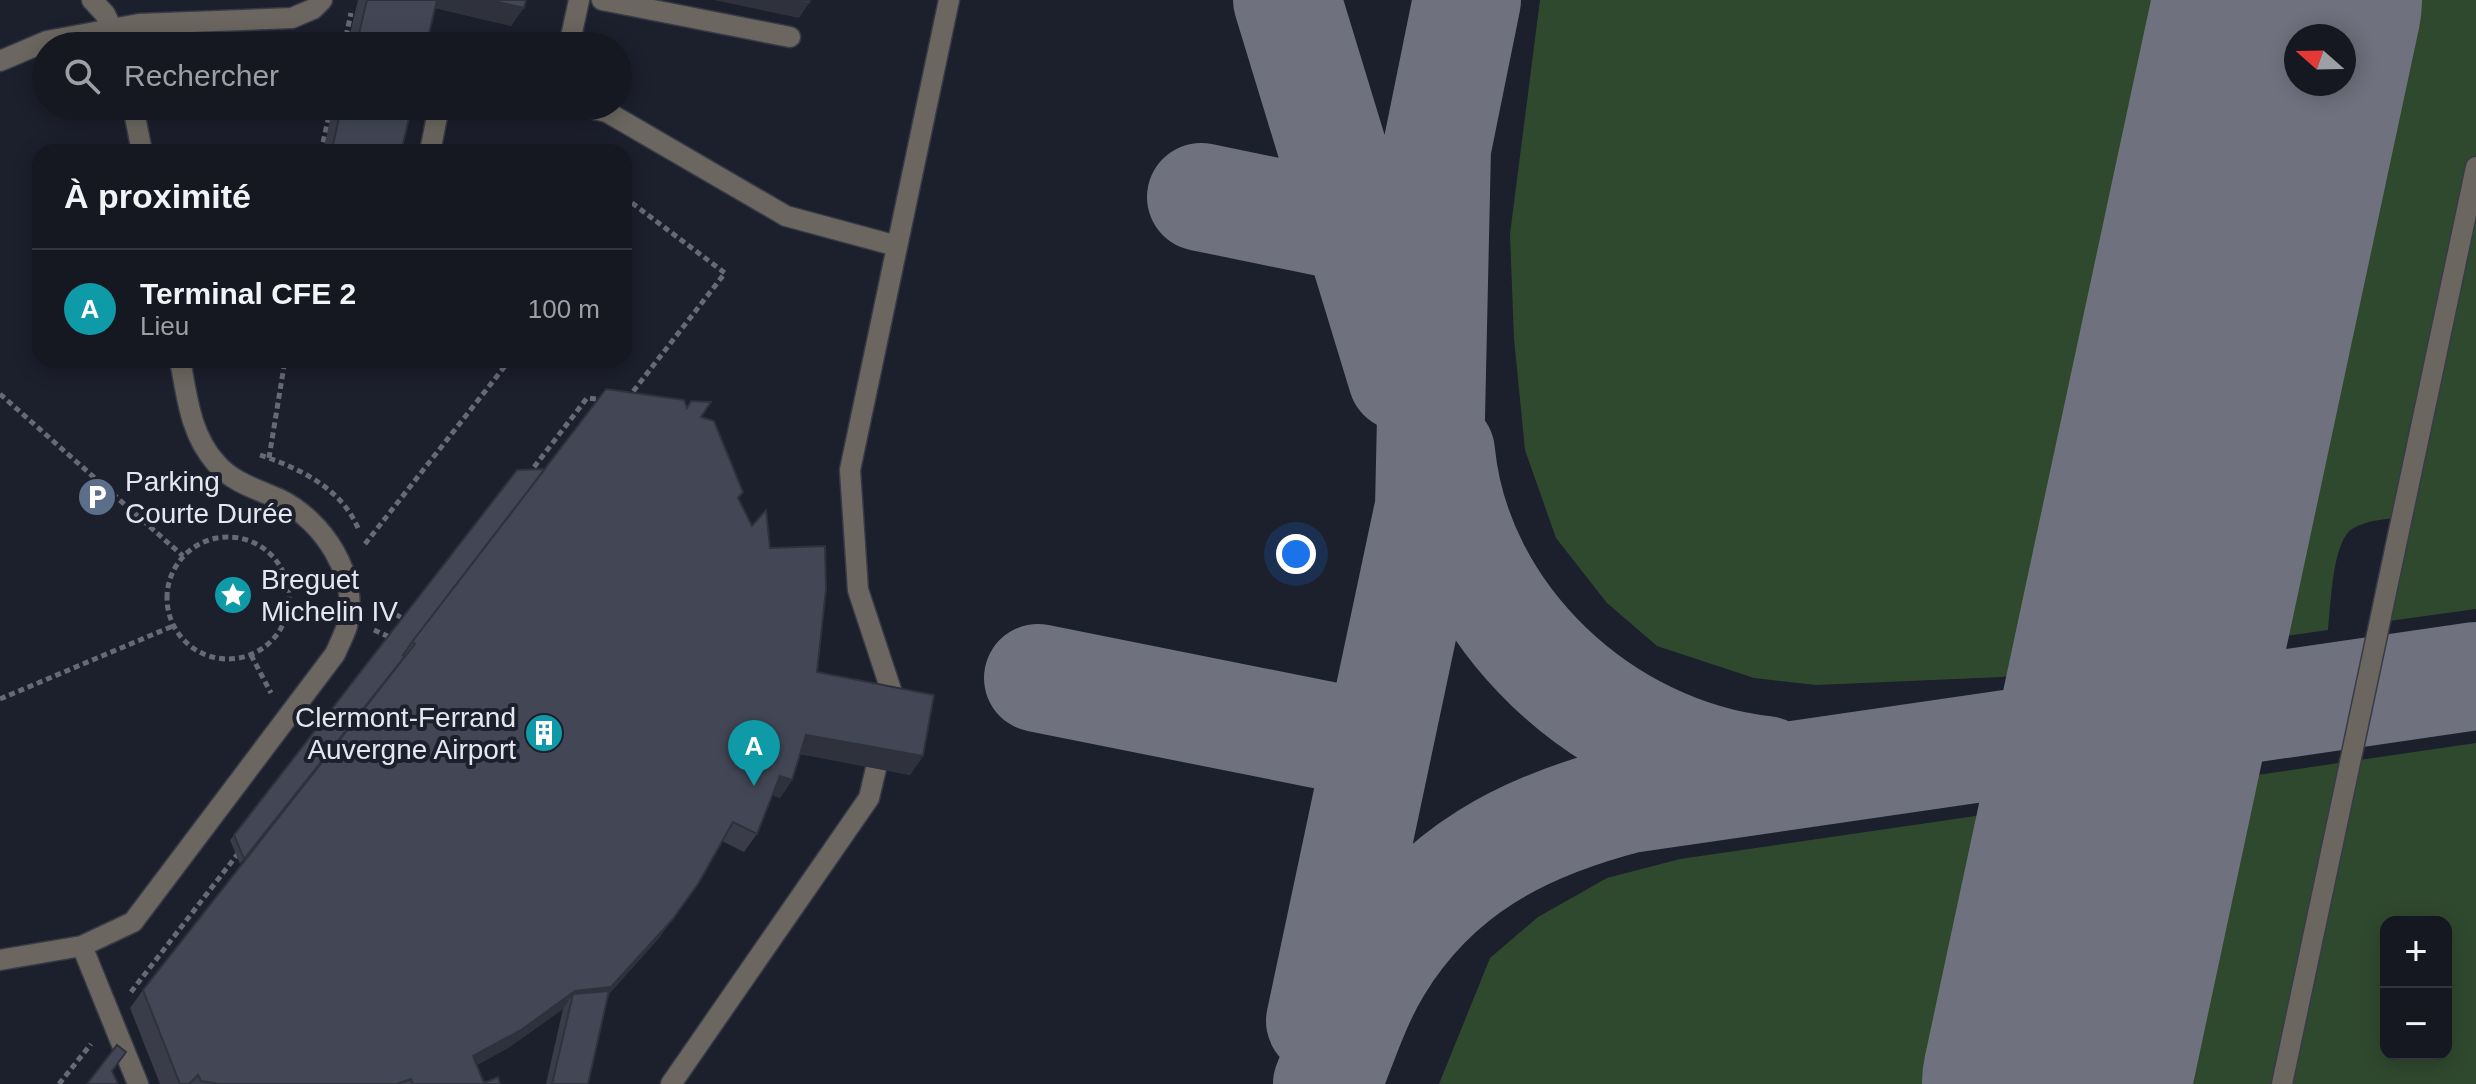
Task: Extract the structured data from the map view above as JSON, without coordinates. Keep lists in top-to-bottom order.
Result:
{
  "places": {
    "parking": ["Parking Courte Durée"],
    "place": ["Breguet Michelin IV"],
    "building": ["Clermont-Ferrand Auvergne Airport"]
  },
  "north": "left",
  "page": {
    "search": "Rechercher",
    "heading": "À proximité",
    "list": [
      {
        "mark": "A",
        "name": "Terminal CFE 2",
        "note": "Lieu",
        "value": "100 m"
      }
    ],
    "pins": "A",
    "map_buttons": ["+", "−"]
  }
}
